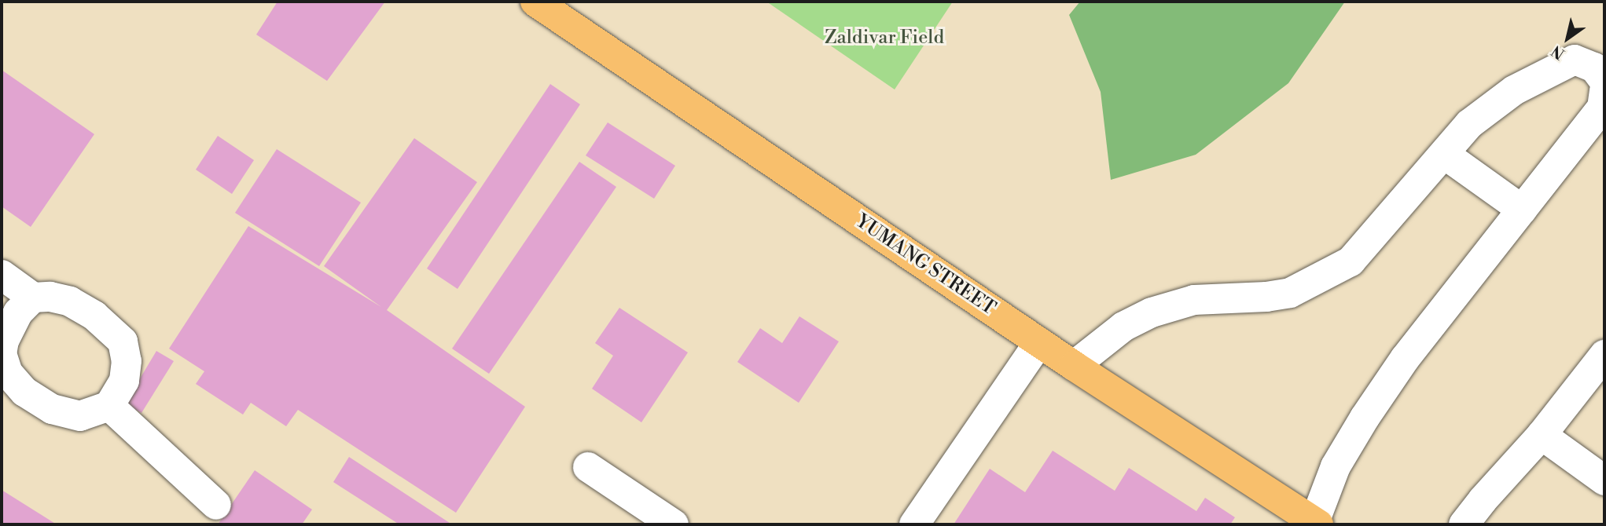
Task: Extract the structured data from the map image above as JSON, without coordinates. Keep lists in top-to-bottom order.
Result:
{
  "streets": {
    "main road": ["YUMANG STREET"]
  },
  "parks": ["Zaldivar Field"],
  "north": "bottom left"
}
